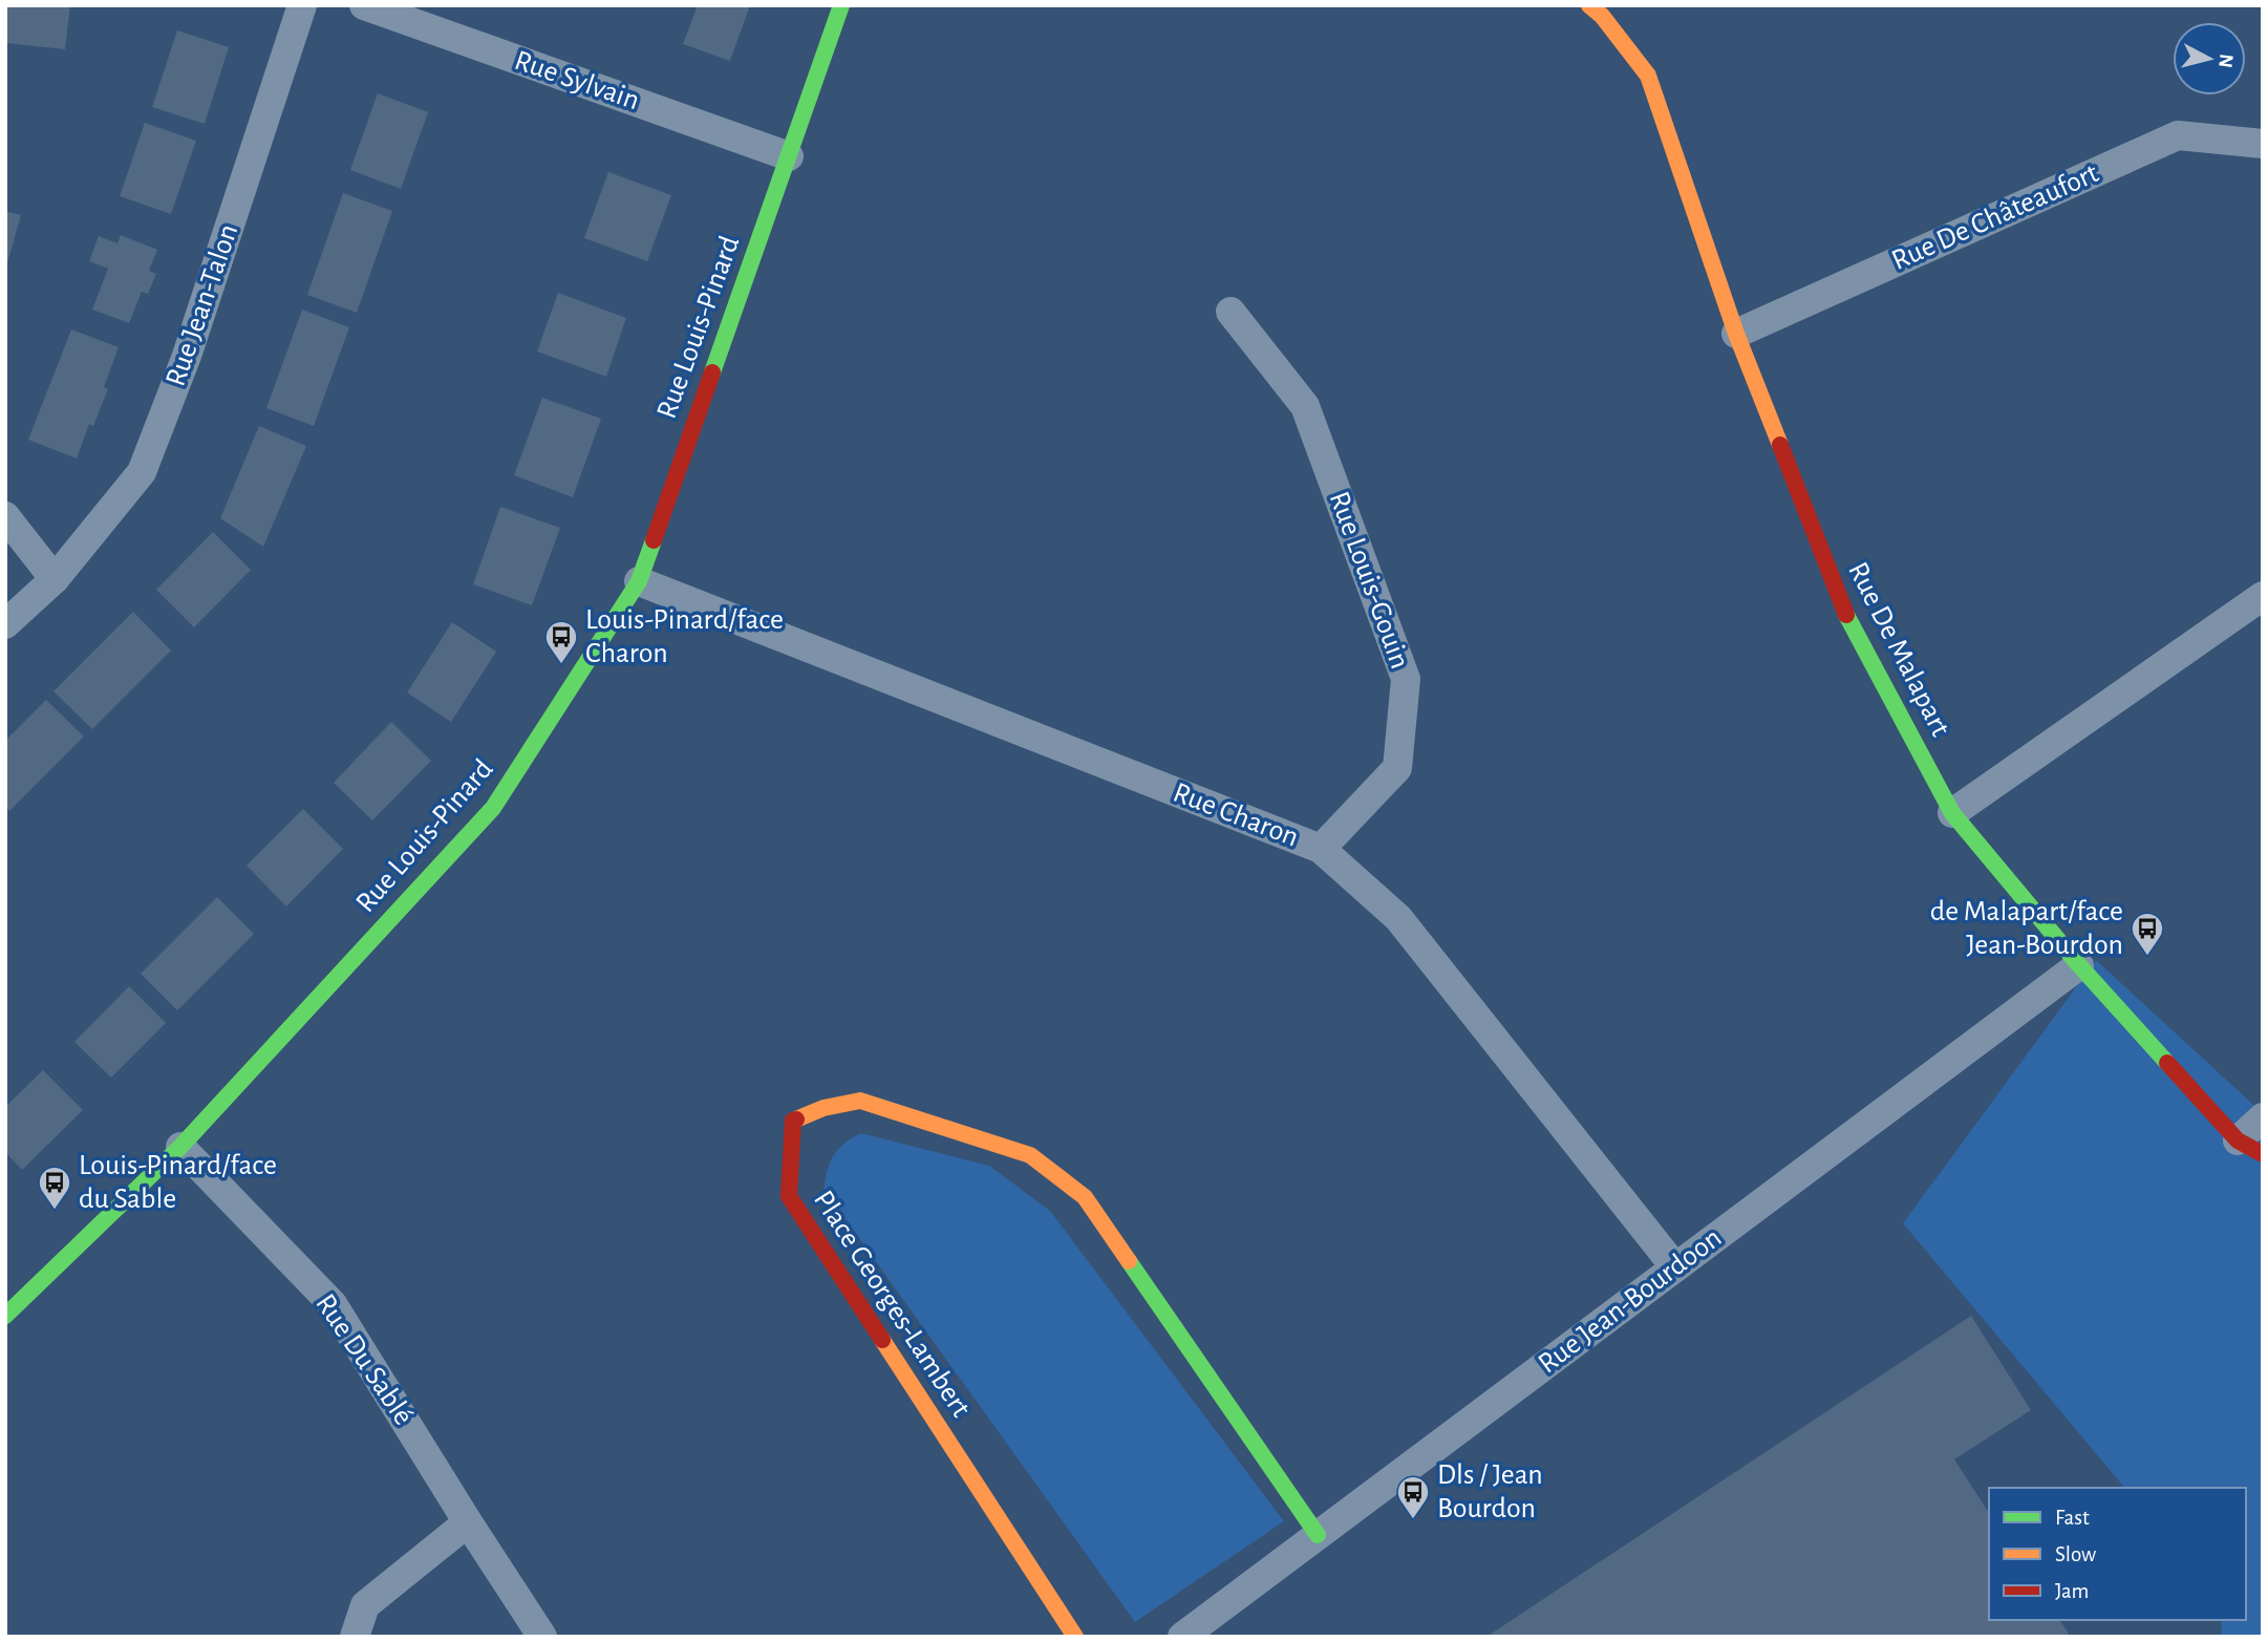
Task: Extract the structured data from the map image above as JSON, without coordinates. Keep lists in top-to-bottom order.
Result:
{
  "streets": {
    "street": [
      "Rue Sylvain",
      "Rue De Châteaufort",
      "Rue Jean-Talon",
      "Rue Louis-Pinard",
      "Rue Louis-Gouin",
      "Rue De Malapart",
      "Rue Charon",
      "Rue Jean-Bourdoon",
      "Place Georges-Lambert",
      "Rue Du Sablé"
    ]
  },
  "crossings": [
    ["Rue Sylvain", "Rue Louis-Pinard"],
    ["Rue De Châteaufort", "Rue De Malapart"],
    ["Rue Louis-Pinard", "Rue Charon"],
    ["Rue Louis-Pinard", "Rue Du Sablé"],
    ["Rue Louis-Gouin", "Rue Charon"],
    ["Rue De Malapart", "Rue Jean-Bourdoon"],
    ["Rue Charon", "Rue Jean-Bourdoon"],
    ["Rue Jean-Bourdoon", "Place Georges-Lambert"]
  ],
  "places": {
    "bus stop": [
      "Louis-Pinard/face Charon",
      "de Malapart/face Jean-Bourdon",
      "Louis-Pinard/face du Sable",
      "Dls / Jean Bourdon"
    ]
  },
  "legend": ["Fast", "Slow", "Jam"],
  "north": "right"
}
